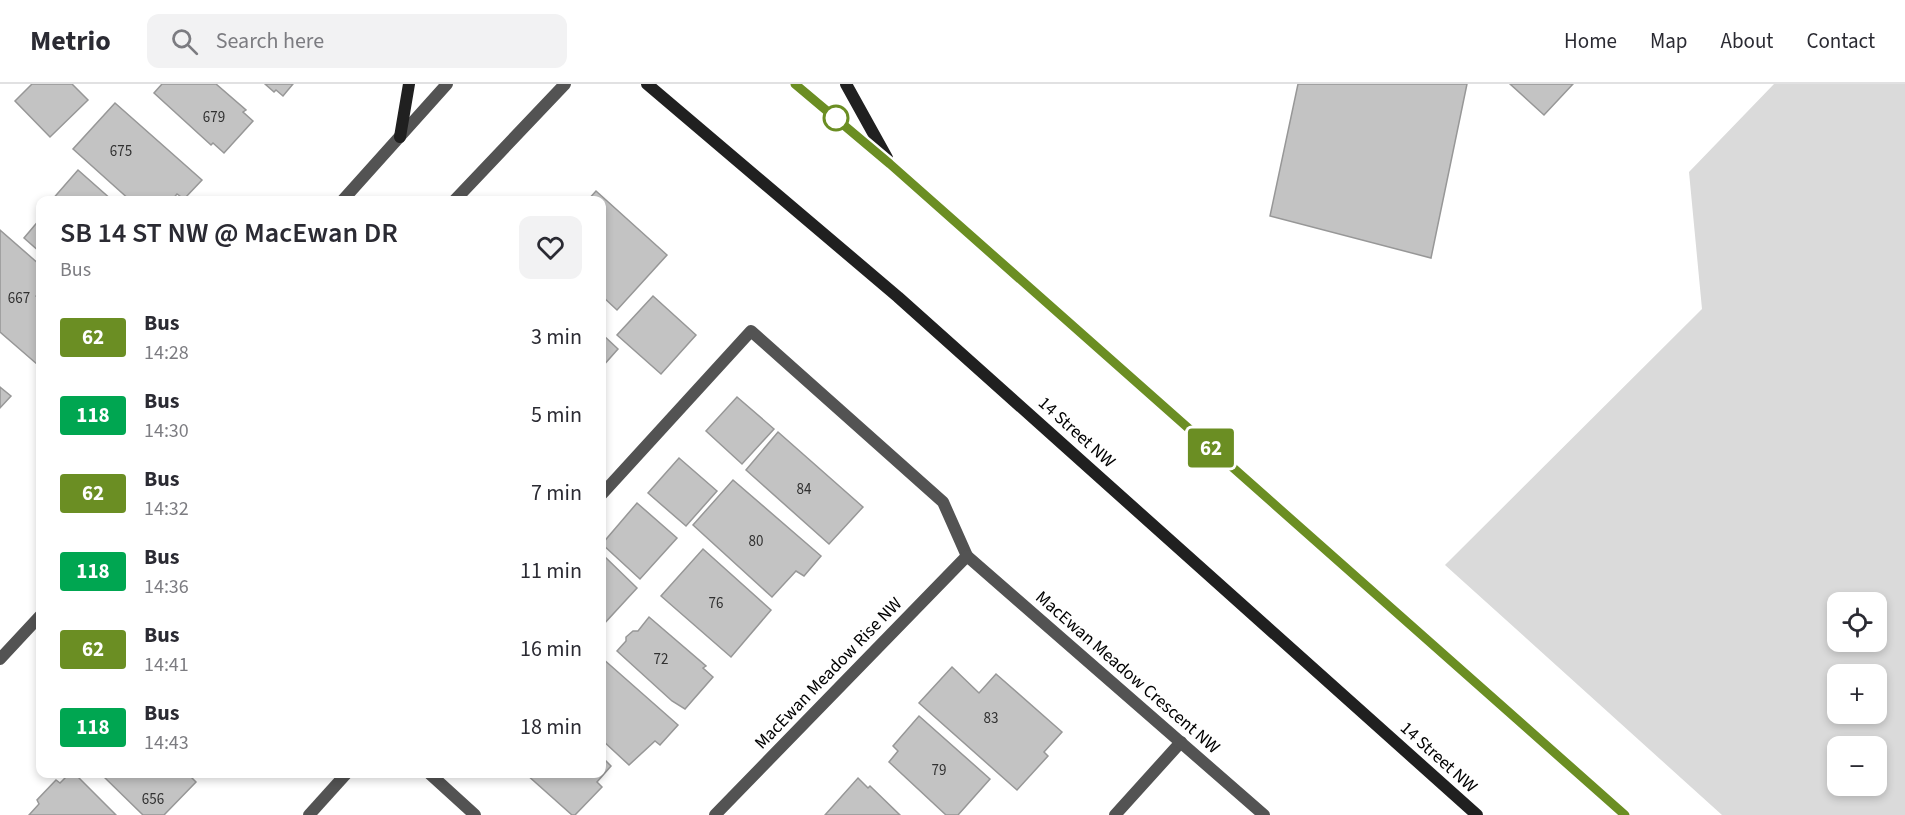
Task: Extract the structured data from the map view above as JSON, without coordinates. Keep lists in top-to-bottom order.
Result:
{
  "streets": {
    "main road": ["14 Street NW"],
    "street": ["MacEwan Meadow Crescent NW", "MacEwan Meadow Rise NW"]
  },
  "crossings": [
    ["MacEwan Meadow Crescent NW", "MacEwan Meadow Rise NW"]
  ],
  "lines": ["bus line 62"],
  "house_numbers": [
    "679",
    "675",
    "667",
    "84",
    "80",
    "76",
    "72",
    "83",
    "79",
    "656"
  ],
  "page": {
    "header": "Metrio",
    "search": "Search here",
    "nav": [
      "Home",
      "Map",
      "About",
      "Contact"
    ],
    "on_map": "62",
    "heading": ["SB 14 ST NW @ MacEwan DR", "Bus"],
    "list": [
      {
        "mark": "62",
        "name": "Bus",
        "note": "14:28",
        "value": "3 min"
      },
      {
        "mark": "118",
        "name": "Bus",
        "note": "14:30",
        "value": "5 min"
      },
      {
        "mark": "62",
        "name": "Bus",
        "note": "14:32",
        "value": "7 min"
      },
      {
        "mark": "118",
        "name": "Bus",
        "note": "14:36",
        "value": "11 min"
      },
      {
        "mark": "62",
        "name": "Bus",
        "note": "14:41",
        "value": "16 min"
      },
      {
        "mark": "118",
        "name": "Bus",
        "note": "14:43",
        "value": "18 min"
      }
    ],
    "map_buttons": ["+", "−"]
  }
}
